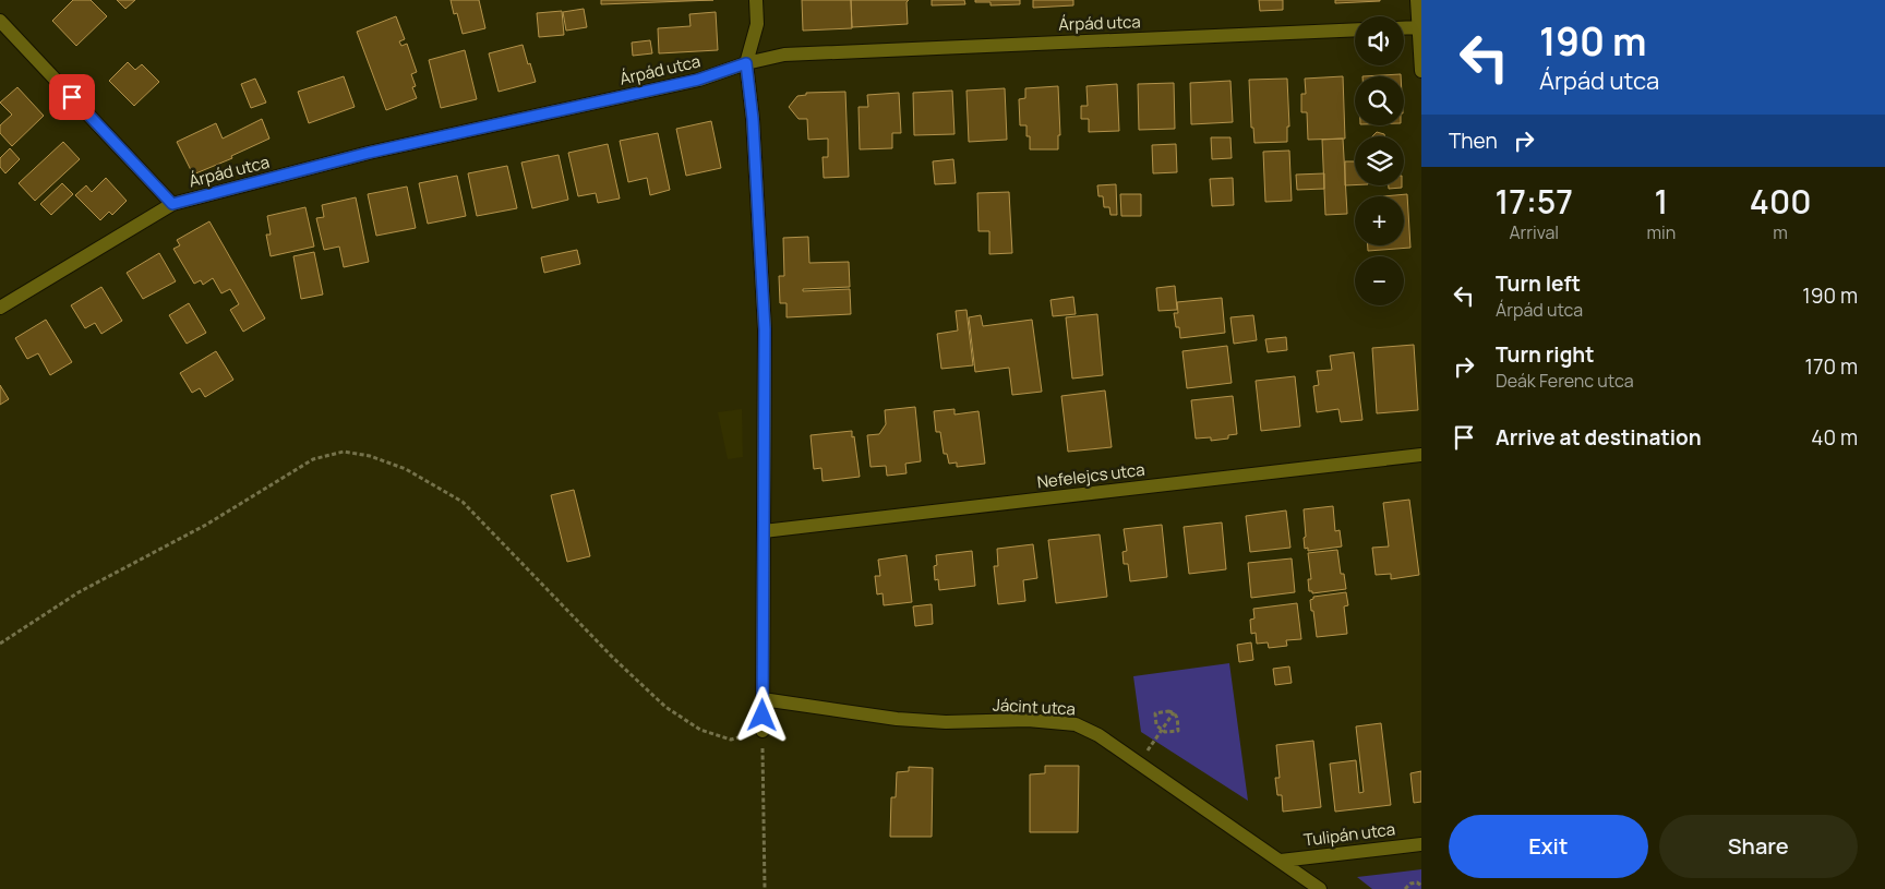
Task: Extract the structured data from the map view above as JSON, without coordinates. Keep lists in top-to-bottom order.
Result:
{
  "streets": {
    "street": [
      "Árpád utca",
      "Nefelejcs utca",
      "Jácint utca",
      "Tulipán utca"
    ]
  },
  "crossings": [
    ["Jácint utca", "Tulipán utca"]
  ],
  "page": {
    "turn": ["190 m", "Árpád utca"],
    "map_buttons": ["+", "−"],
    "then": "Then",
    "eta": [
      "17:57",
      "Arrival",
      "1",
      "min",
      "400",
      "m"
    ],
    "list": [
      {
        "name": "Turn left",
        "note": "Árpád utca",
        "value": "190 m"
      },
      {
        "name": "Turn right",
        "note": "Deák Ferenc utca",
        "value": "170 m"
      },
      {
        "name": "Arrive at destination",
        "value": "40 m"
      }
    ],
    "buttons": ["Exit", "Share"]
  }
}
